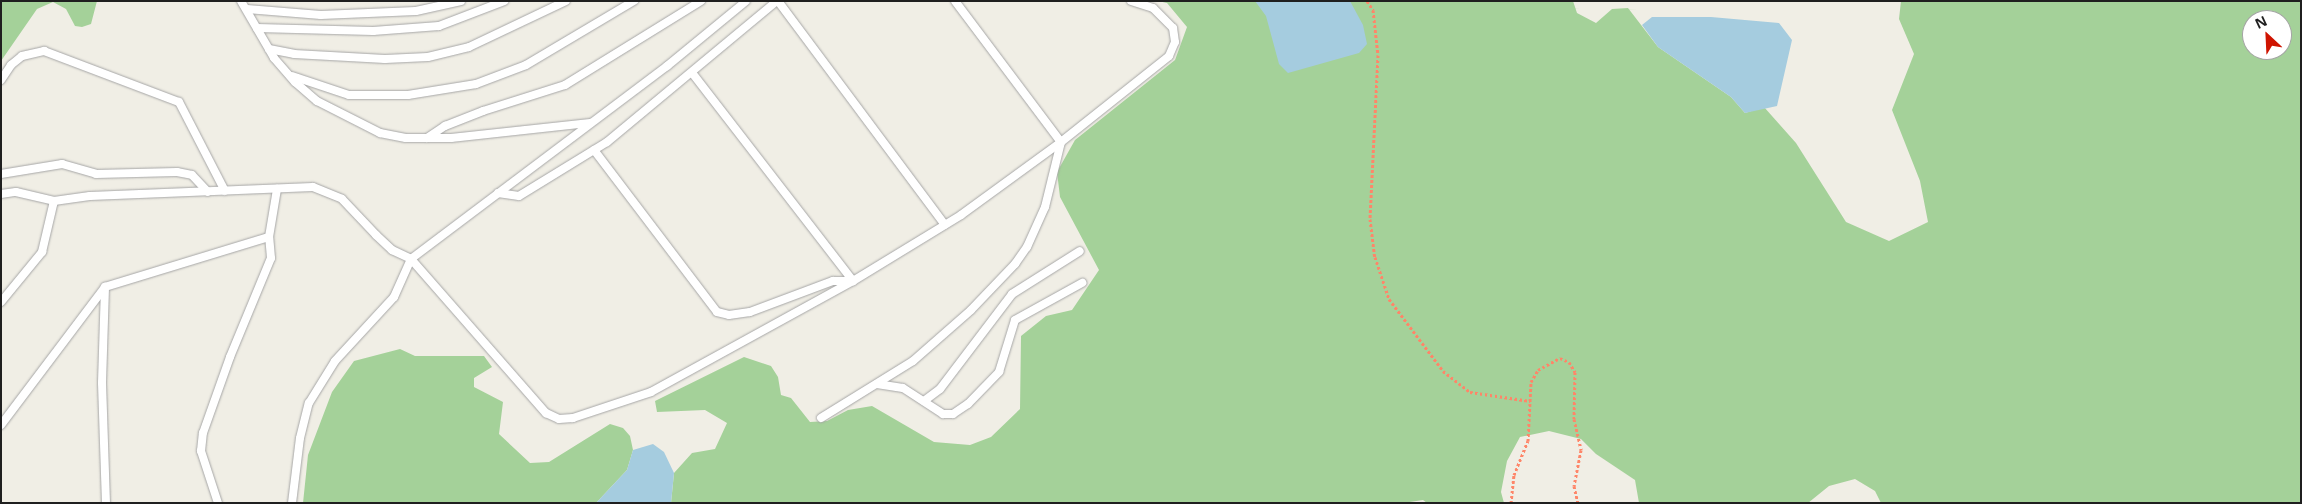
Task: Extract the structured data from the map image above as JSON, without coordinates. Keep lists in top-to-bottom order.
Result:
{
  "north": "top left"
}
